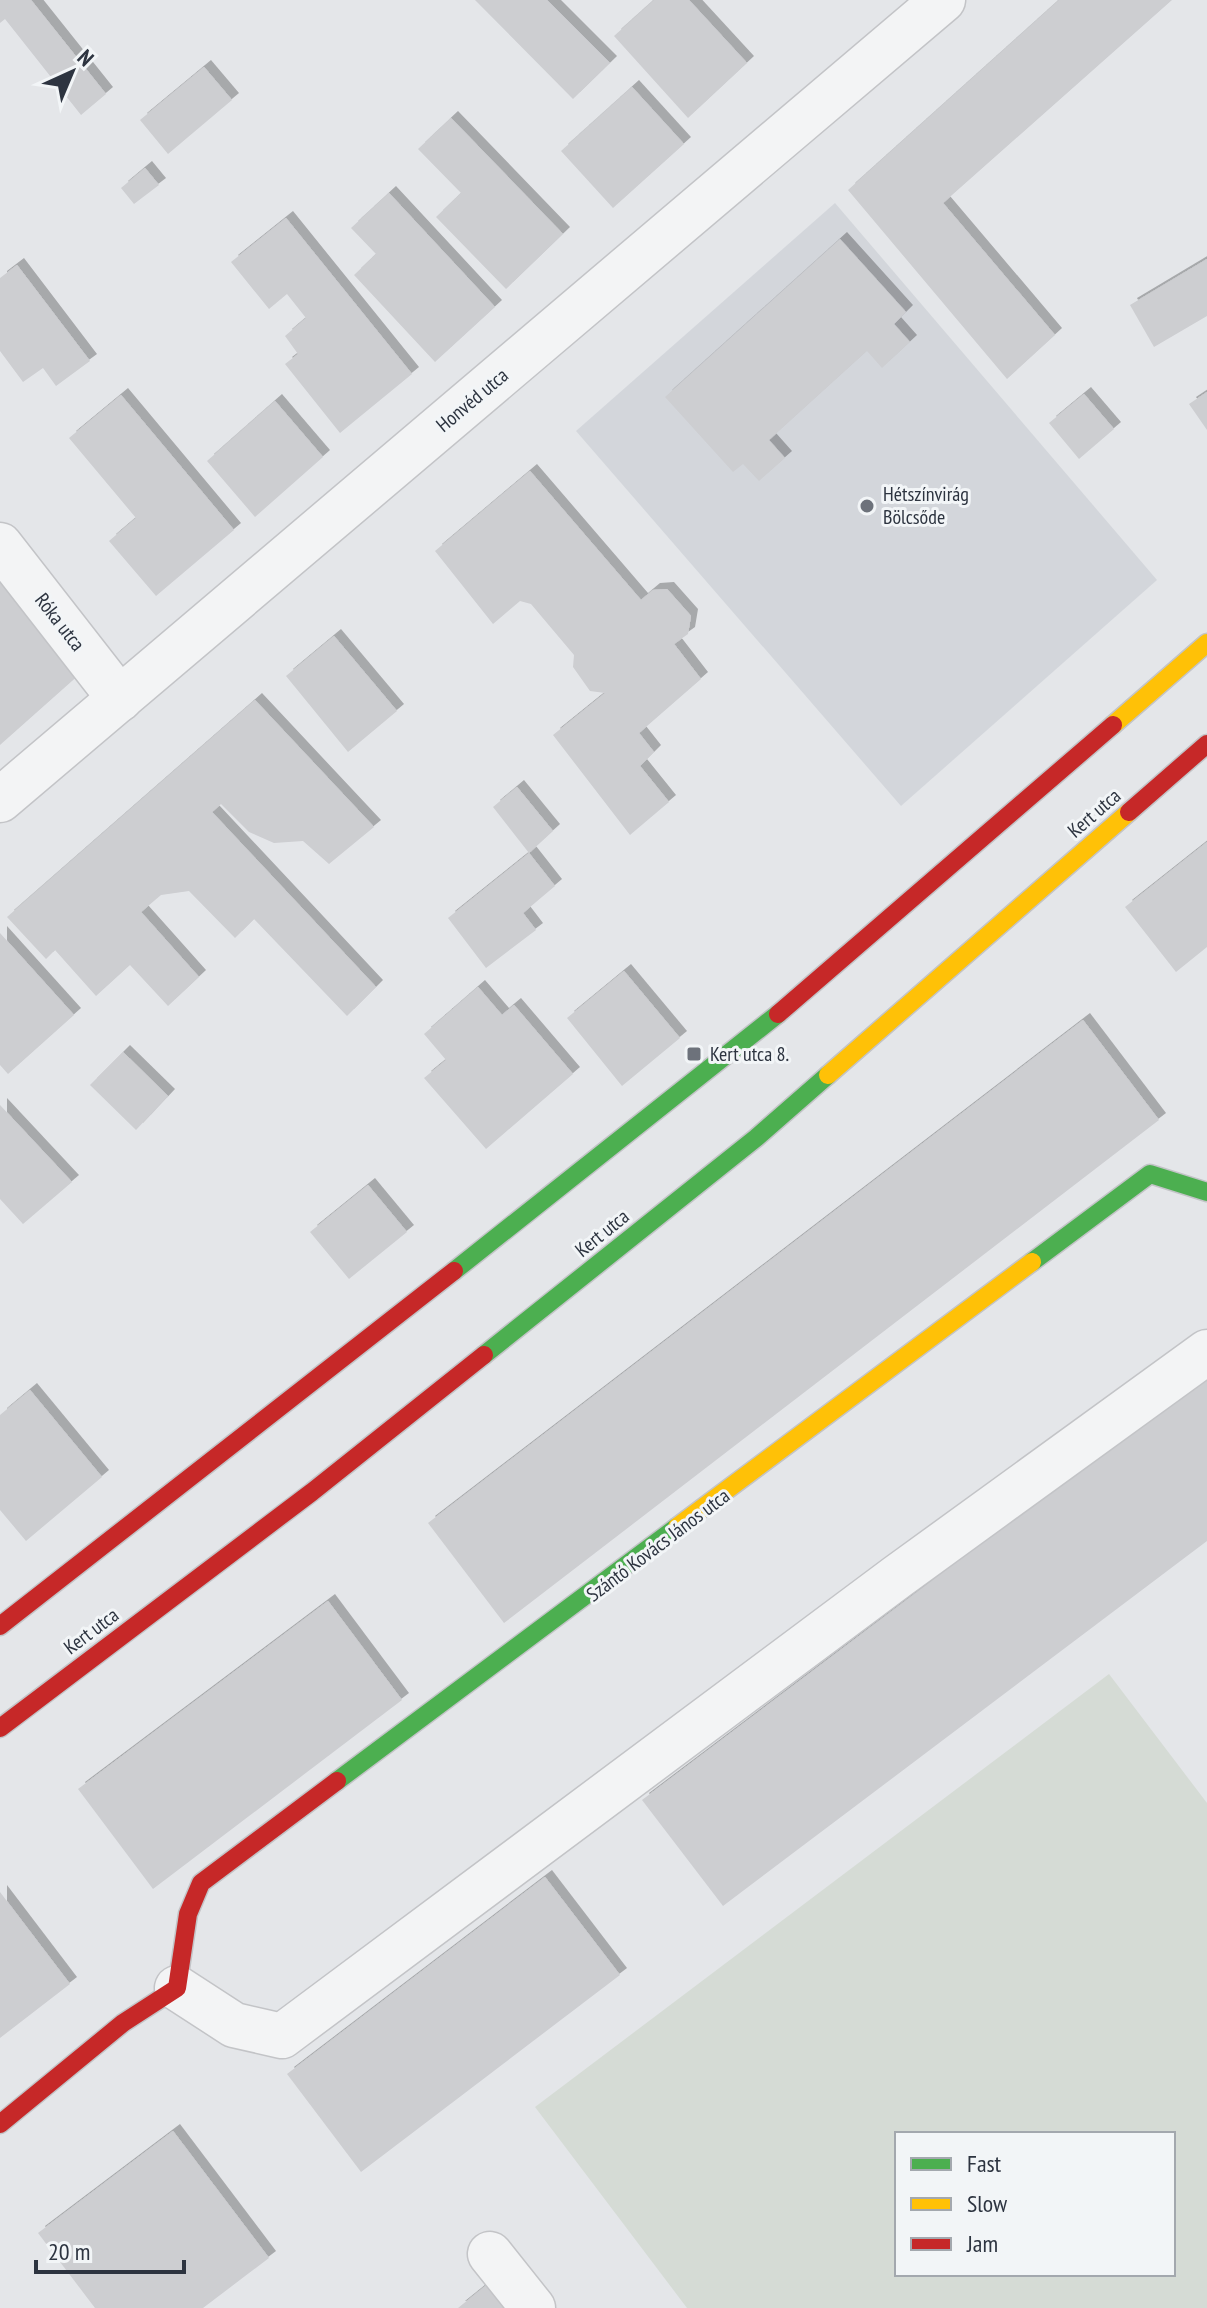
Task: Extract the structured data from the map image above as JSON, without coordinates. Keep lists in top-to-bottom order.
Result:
{
  "streets": {
    "main road": ["Kert utca", "Szántó Kovács János utca"],
    "street": ["Honvéd utca", "Róka utca"]
  },
  "crossings": [
    ["Honvéd utca", "Róka utca"]
  ],
  "places": {
    "other": ["Hétszínvirág Bölcsőde"],
    "transit": ["Kert utca 8."]
  },
  "legend": ["Fast", "Slow", "Jam"],
  "scale_bar": "20 m",
  "north": "top right"
}
